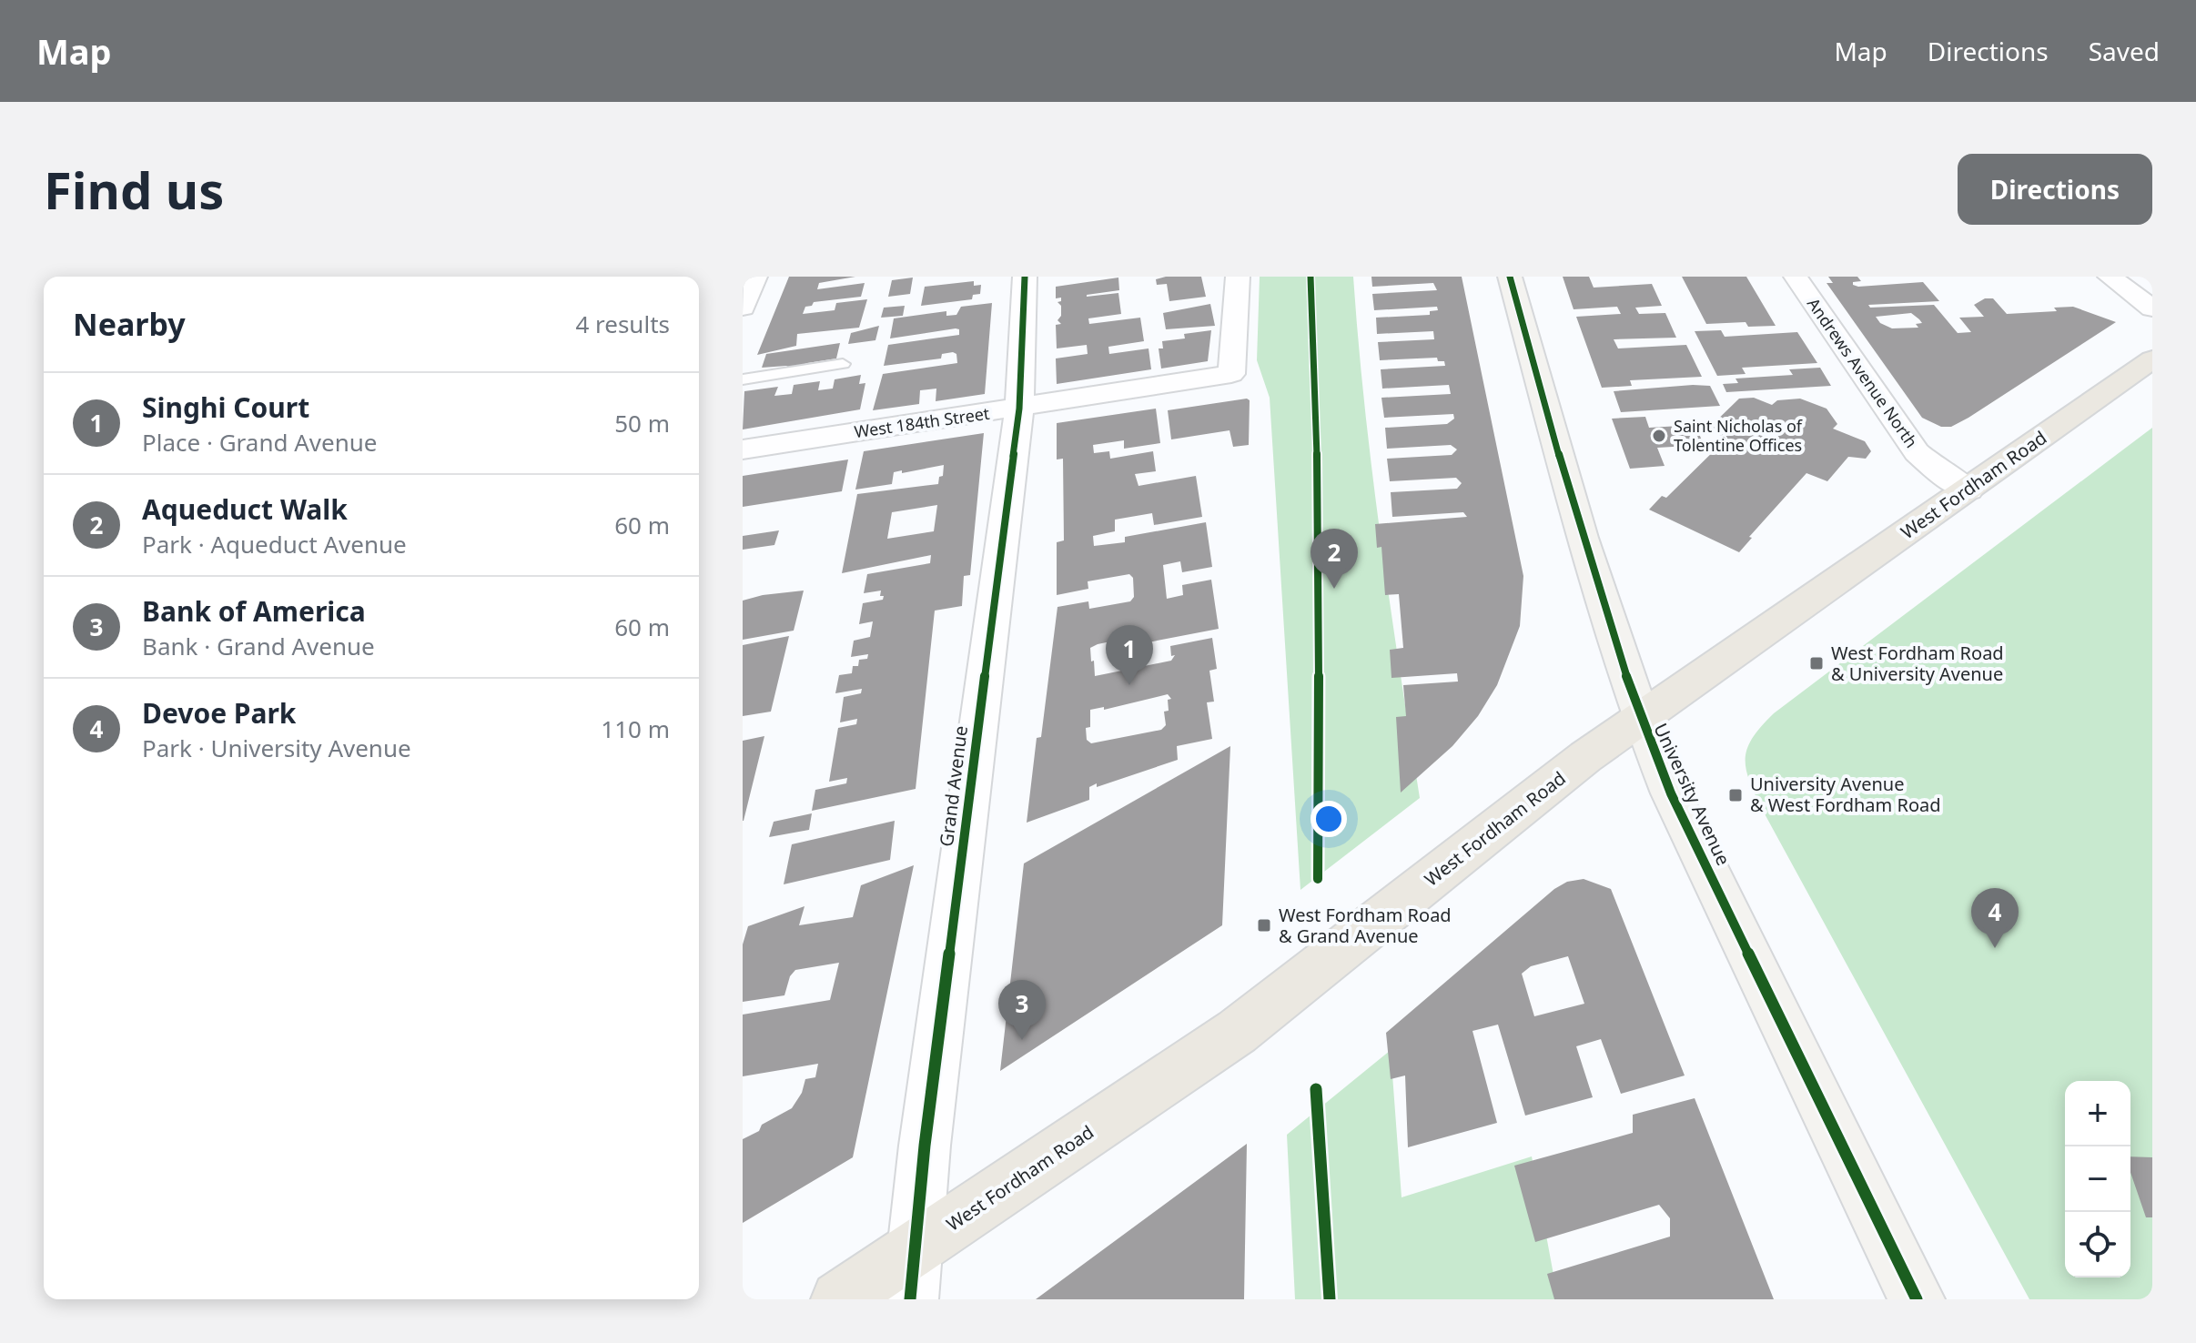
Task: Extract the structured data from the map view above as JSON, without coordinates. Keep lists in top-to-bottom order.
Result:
{
  "streets": {
    "main road": ["West Fordham Road"],
    "street": [
      "Andrews Avenue North",
      "West 184th Street",
      "Grand Avenue",
      "University Avenue"
    ]
  },
  "crossings": [
    ["Andrews Avenue North", "West Fordham Road"],
    ["West 184th Street", "Grand Avenue"],
    ["West Fordham Road", "Grand Avenue"],
    ["West Fordham Road", "University Avenue"]
  ],
  "places": {
    "other": ["Saint Nicholas of Tolentine Offices"],
    "transit": ["West Fordham Road & University Avenue", "University Avenue & West Fordham Road", "West Fordham Road & Grand Avenue"]
  },
  "page": {
    "header": "Map",
    "nav": ["Map", "Directions", "Saved"],
    "buttons": "Directions",
    "title": "Find us",
    "heading": ["Nearby", "4 results"],
    "list": [
      {
        "mark": "1",
        "name": "Singhi Court",
        "note": "Place · Grand Avenue",
        "value": "50 m"
      },
      {
        "mark": "2",
        "name": "Aqueduct Walk",
        "note": "Park · Aqueduct Avenue",
        "value": "60 m"
      },
      {
        "mark": "3",
        "name": "Bank of America",
        "note": "Bank · Grand Avenue",
        "value": "60 m"
      },
      {
        "mark": "4",
        "name": "Devoe Park",
        "note": "Park · University Avenue",
        "value": "110 m"
      }
    ],
    "pins": [
      "2",
      "1",
      "4",
      "3"
    ],
    "map_buttons": ["+", "−"]
  }
}
